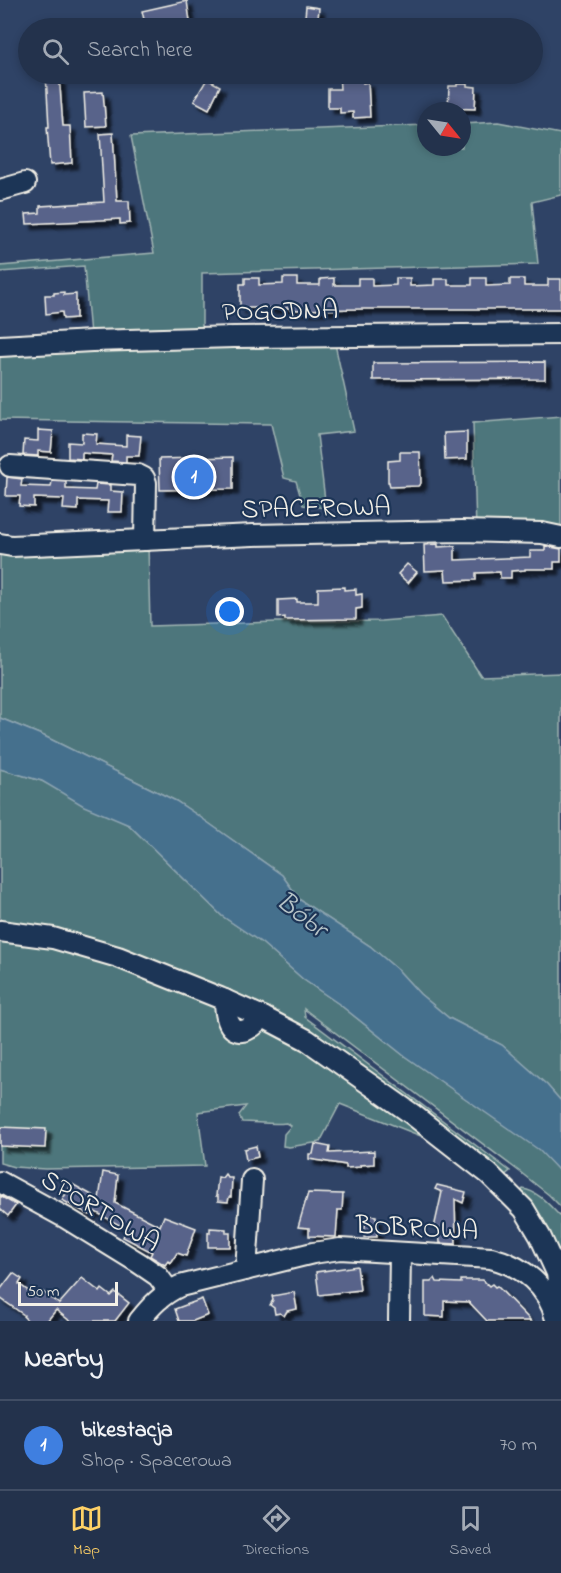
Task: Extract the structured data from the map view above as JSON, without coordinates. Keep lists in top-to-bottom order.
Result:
{
  "streets": {
    "street": [
      "POGODNA",
      "SPACEROWA",
      "SPORTOWA",
      "BOBROWA"
    ]
  },
  "crossings": [
    ["SPORTOWA", "BOBROWA"]
  ],
  "water": ["Bóbr"],
  "scale_bar": "50 m",
  "north": "bottom right",
  "page": {
    "search": "Search here",
    "pins": "1",
    "scale": "50 m",
    "heading": "Nearby",
    "list": [
      {
        "mark": "1",
        "name": "bikestacja",
        "note": "Shop · Spacerowa",
        "value": "70 m"
      }
    ],
    "nav": ["Map", "Directions", "Saved"]
  }
}
